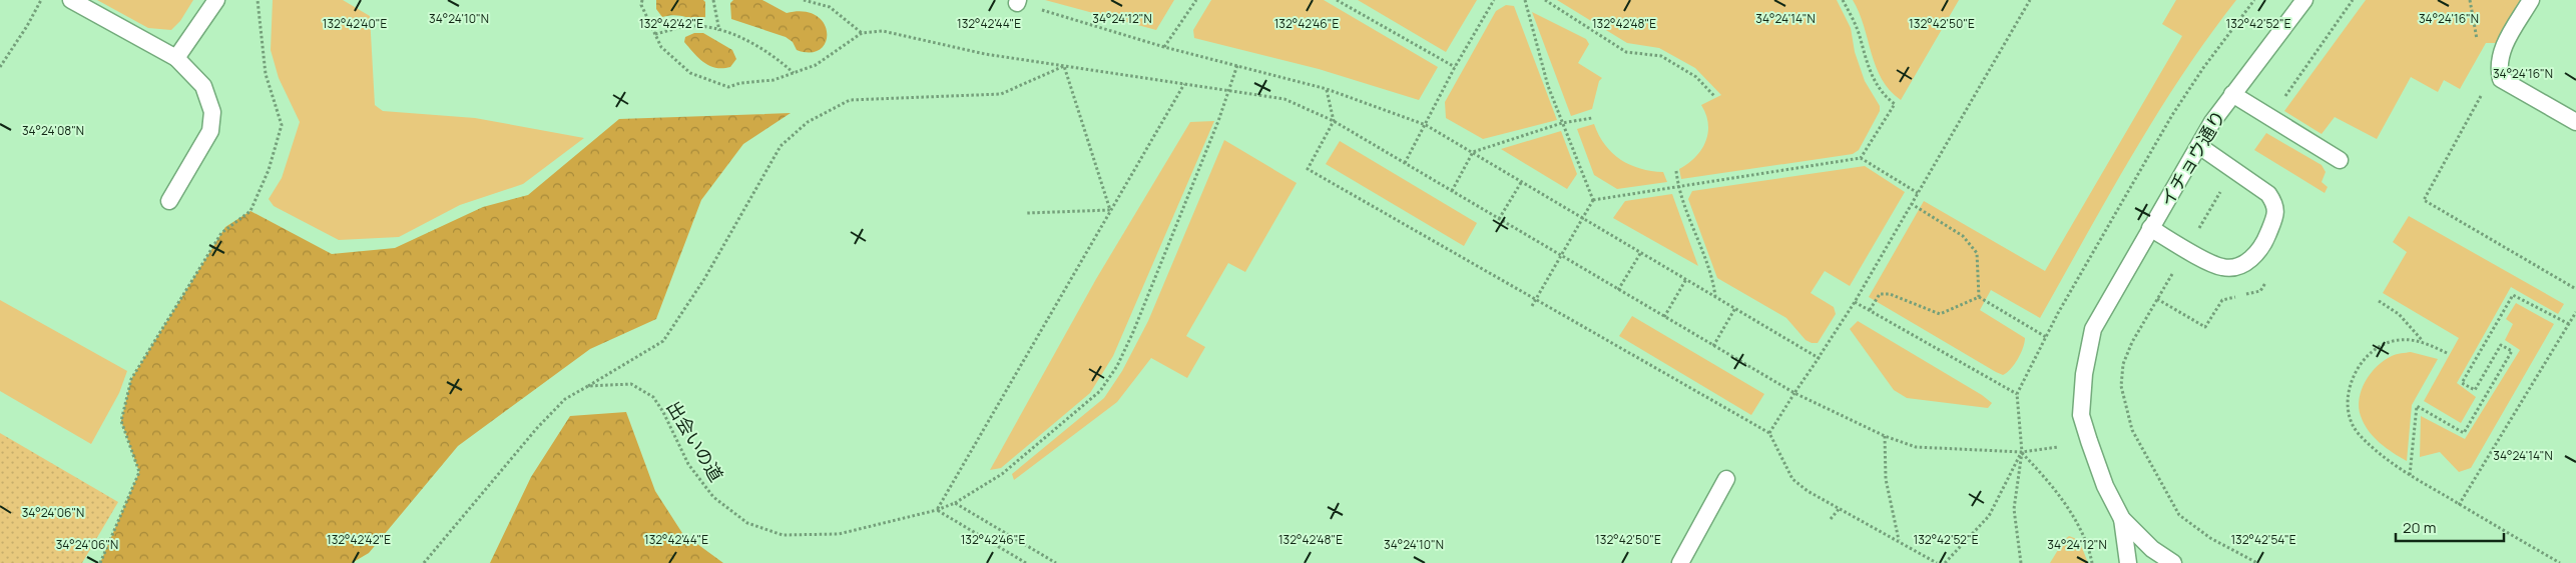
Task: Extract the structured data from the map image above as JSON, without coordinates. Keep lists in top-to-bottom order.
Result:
{
  "streets": {
    "lane": ["イチョウ通り"],
    "path": ["出会いの道"]
  },
  "scale_bar": "20 m",
  "coordinates": [
    "34°24'14\"N",
    "34°24'10\"N",
    "34°24'12\"N",
    "34°24'16\"N",
    "132°42'40\"E",
    "132°42'42\"E",
    "132°42'52\"E",
    "132°42'44\"E",
    "132°42'46\"E",
    "132°42'48\"E",
    "132°42'50\"E",
    "34°24'08\"N",
    "34°24'06\"N",
    "132°42'54\"E"
  ]
}
